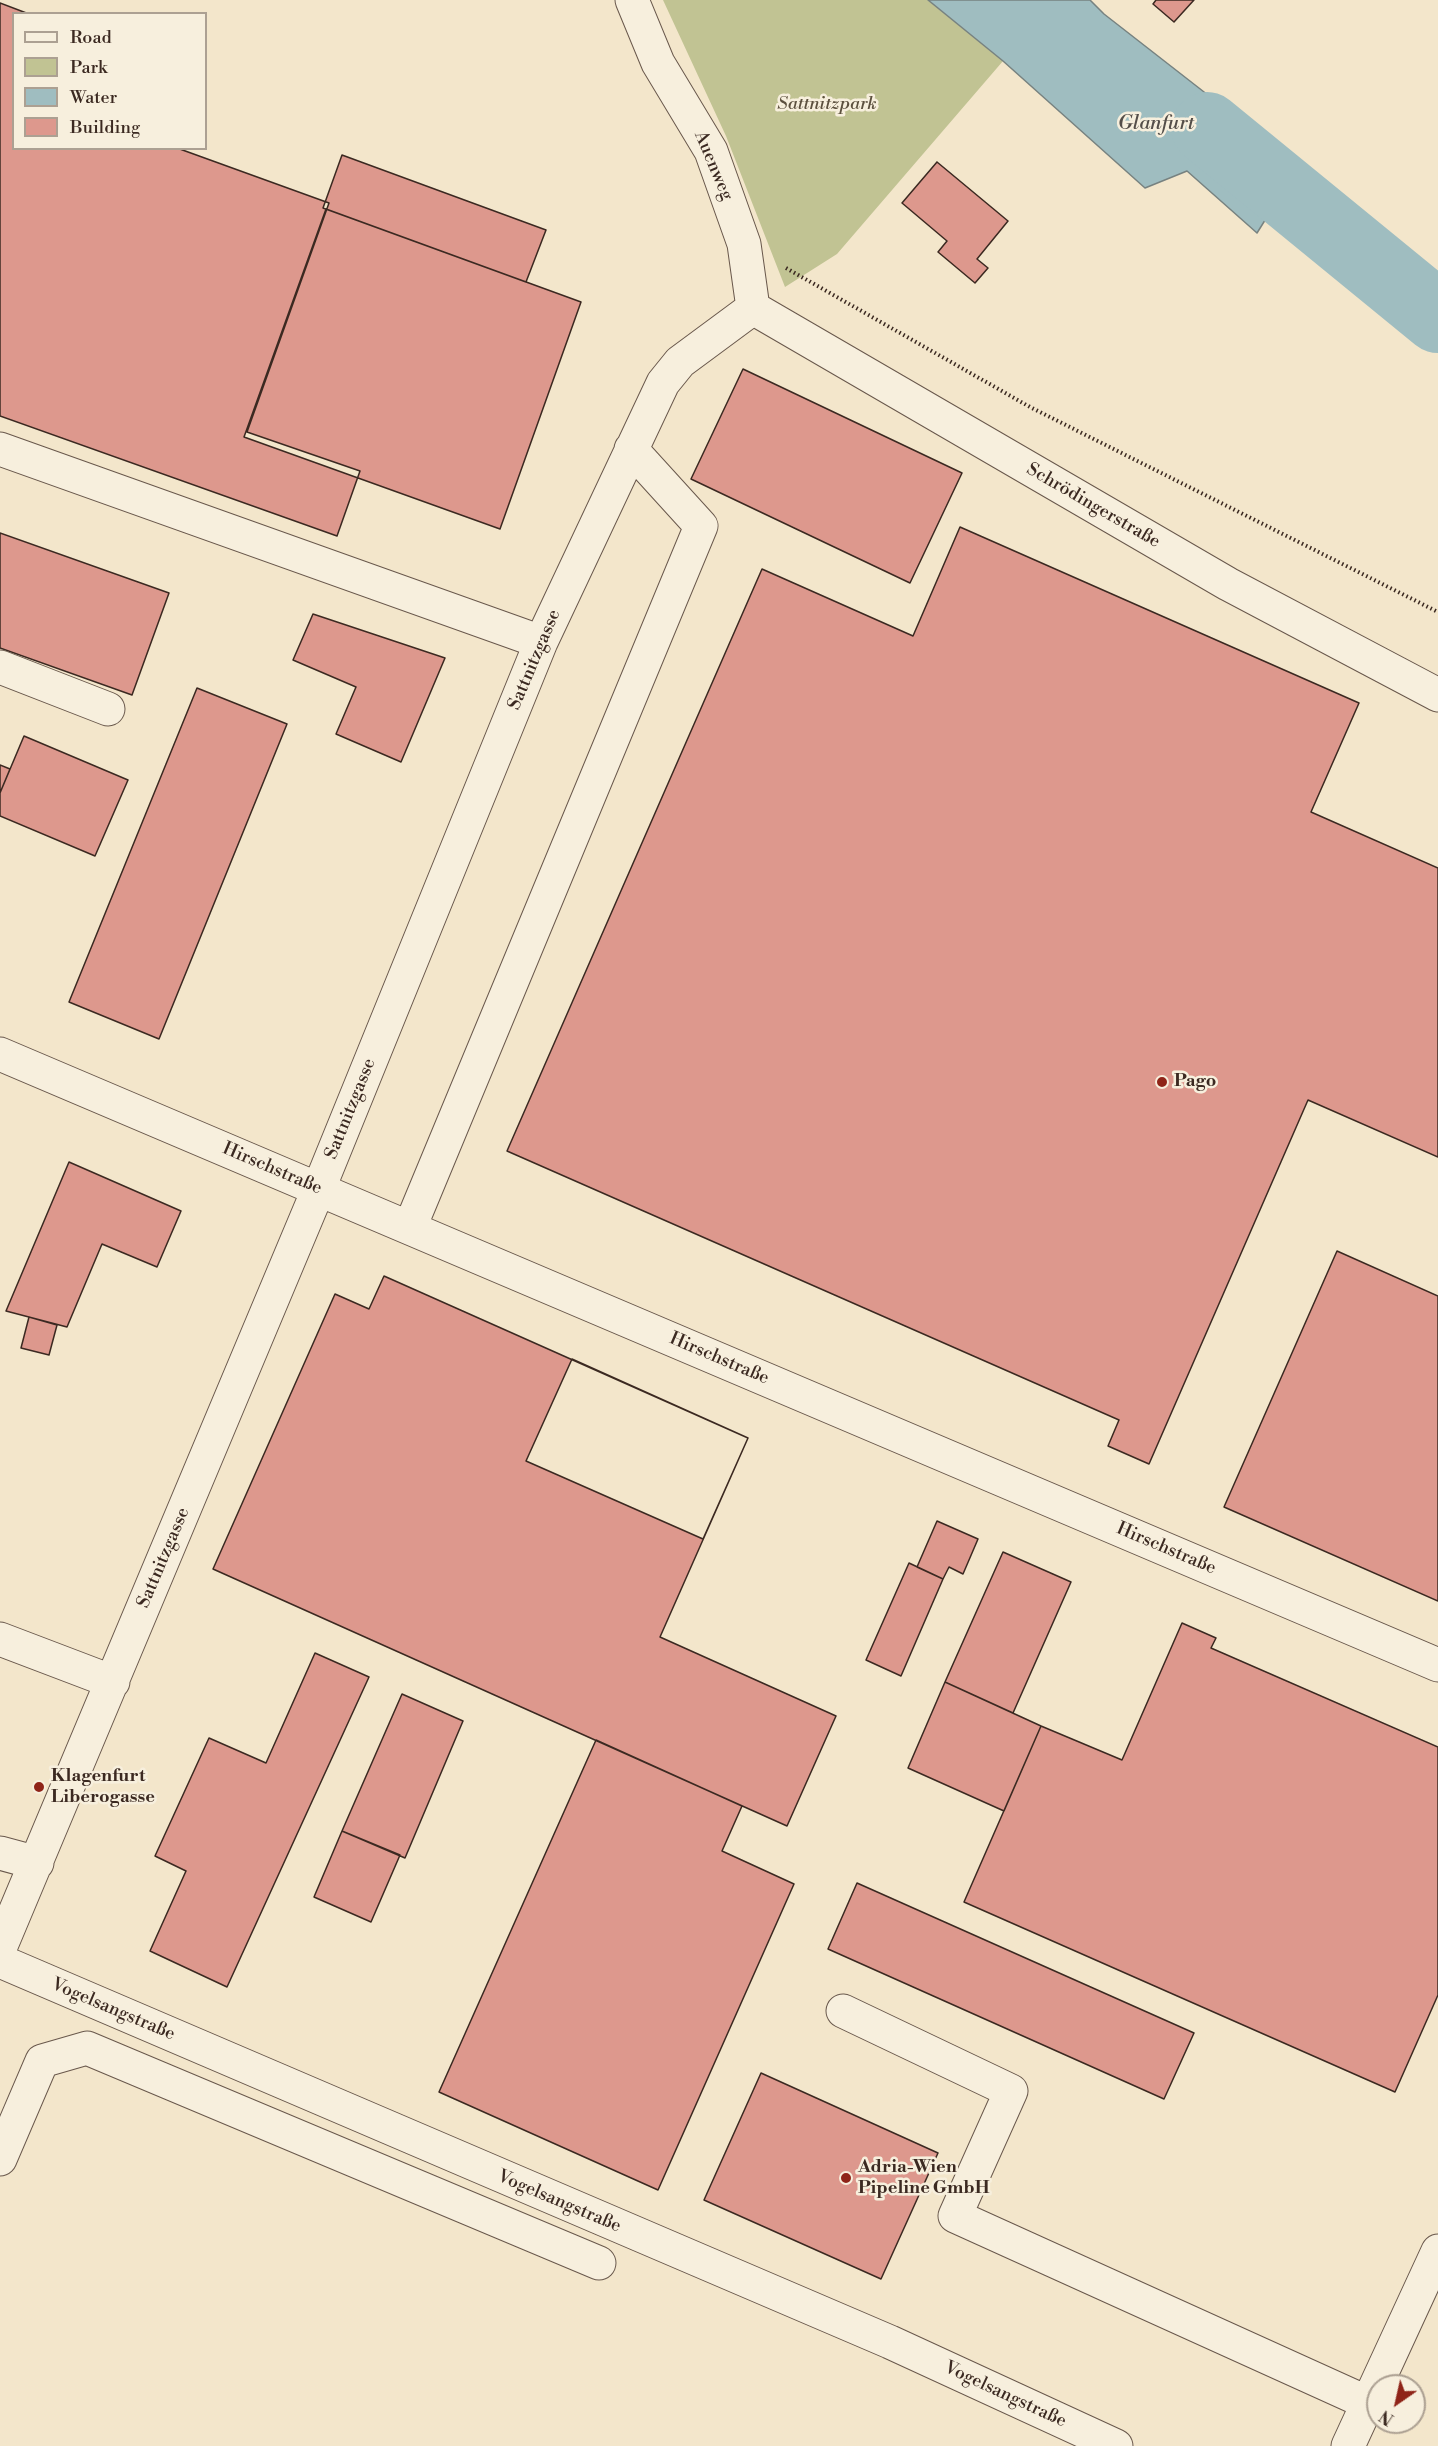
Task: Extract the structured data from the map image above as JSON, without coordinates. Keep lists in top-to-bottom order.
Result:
{
  "streets": {
    "street": [
      "Auenweg",
      "Schrödingerstraße",
      "Sattnitzgasse",
      "Hirschstraße",
      "Vogelsangstraße"
    ]
  },
  "crossings": [
    ["Auenweg", "Schrödingerstraße"],
    ["Auenweg", "Sattnitzgasse"],
    ["Schrödingerstraße", "Sattnitzgasse"],
    ["Sattnitzgasse", "Hirschstraße"]
  ],
  "water": ["Glanfurt"],
  "parks": ["Sattnitzpark"],
  "places": ["Pago", "Klagenfurt Liberogasse", "Adria-Wien Pipeline GmbH"],
  "legend": [
    "Road",
    "Park",
    "Water",
    "Building"
  ],
  "north": "bottom left"
}
